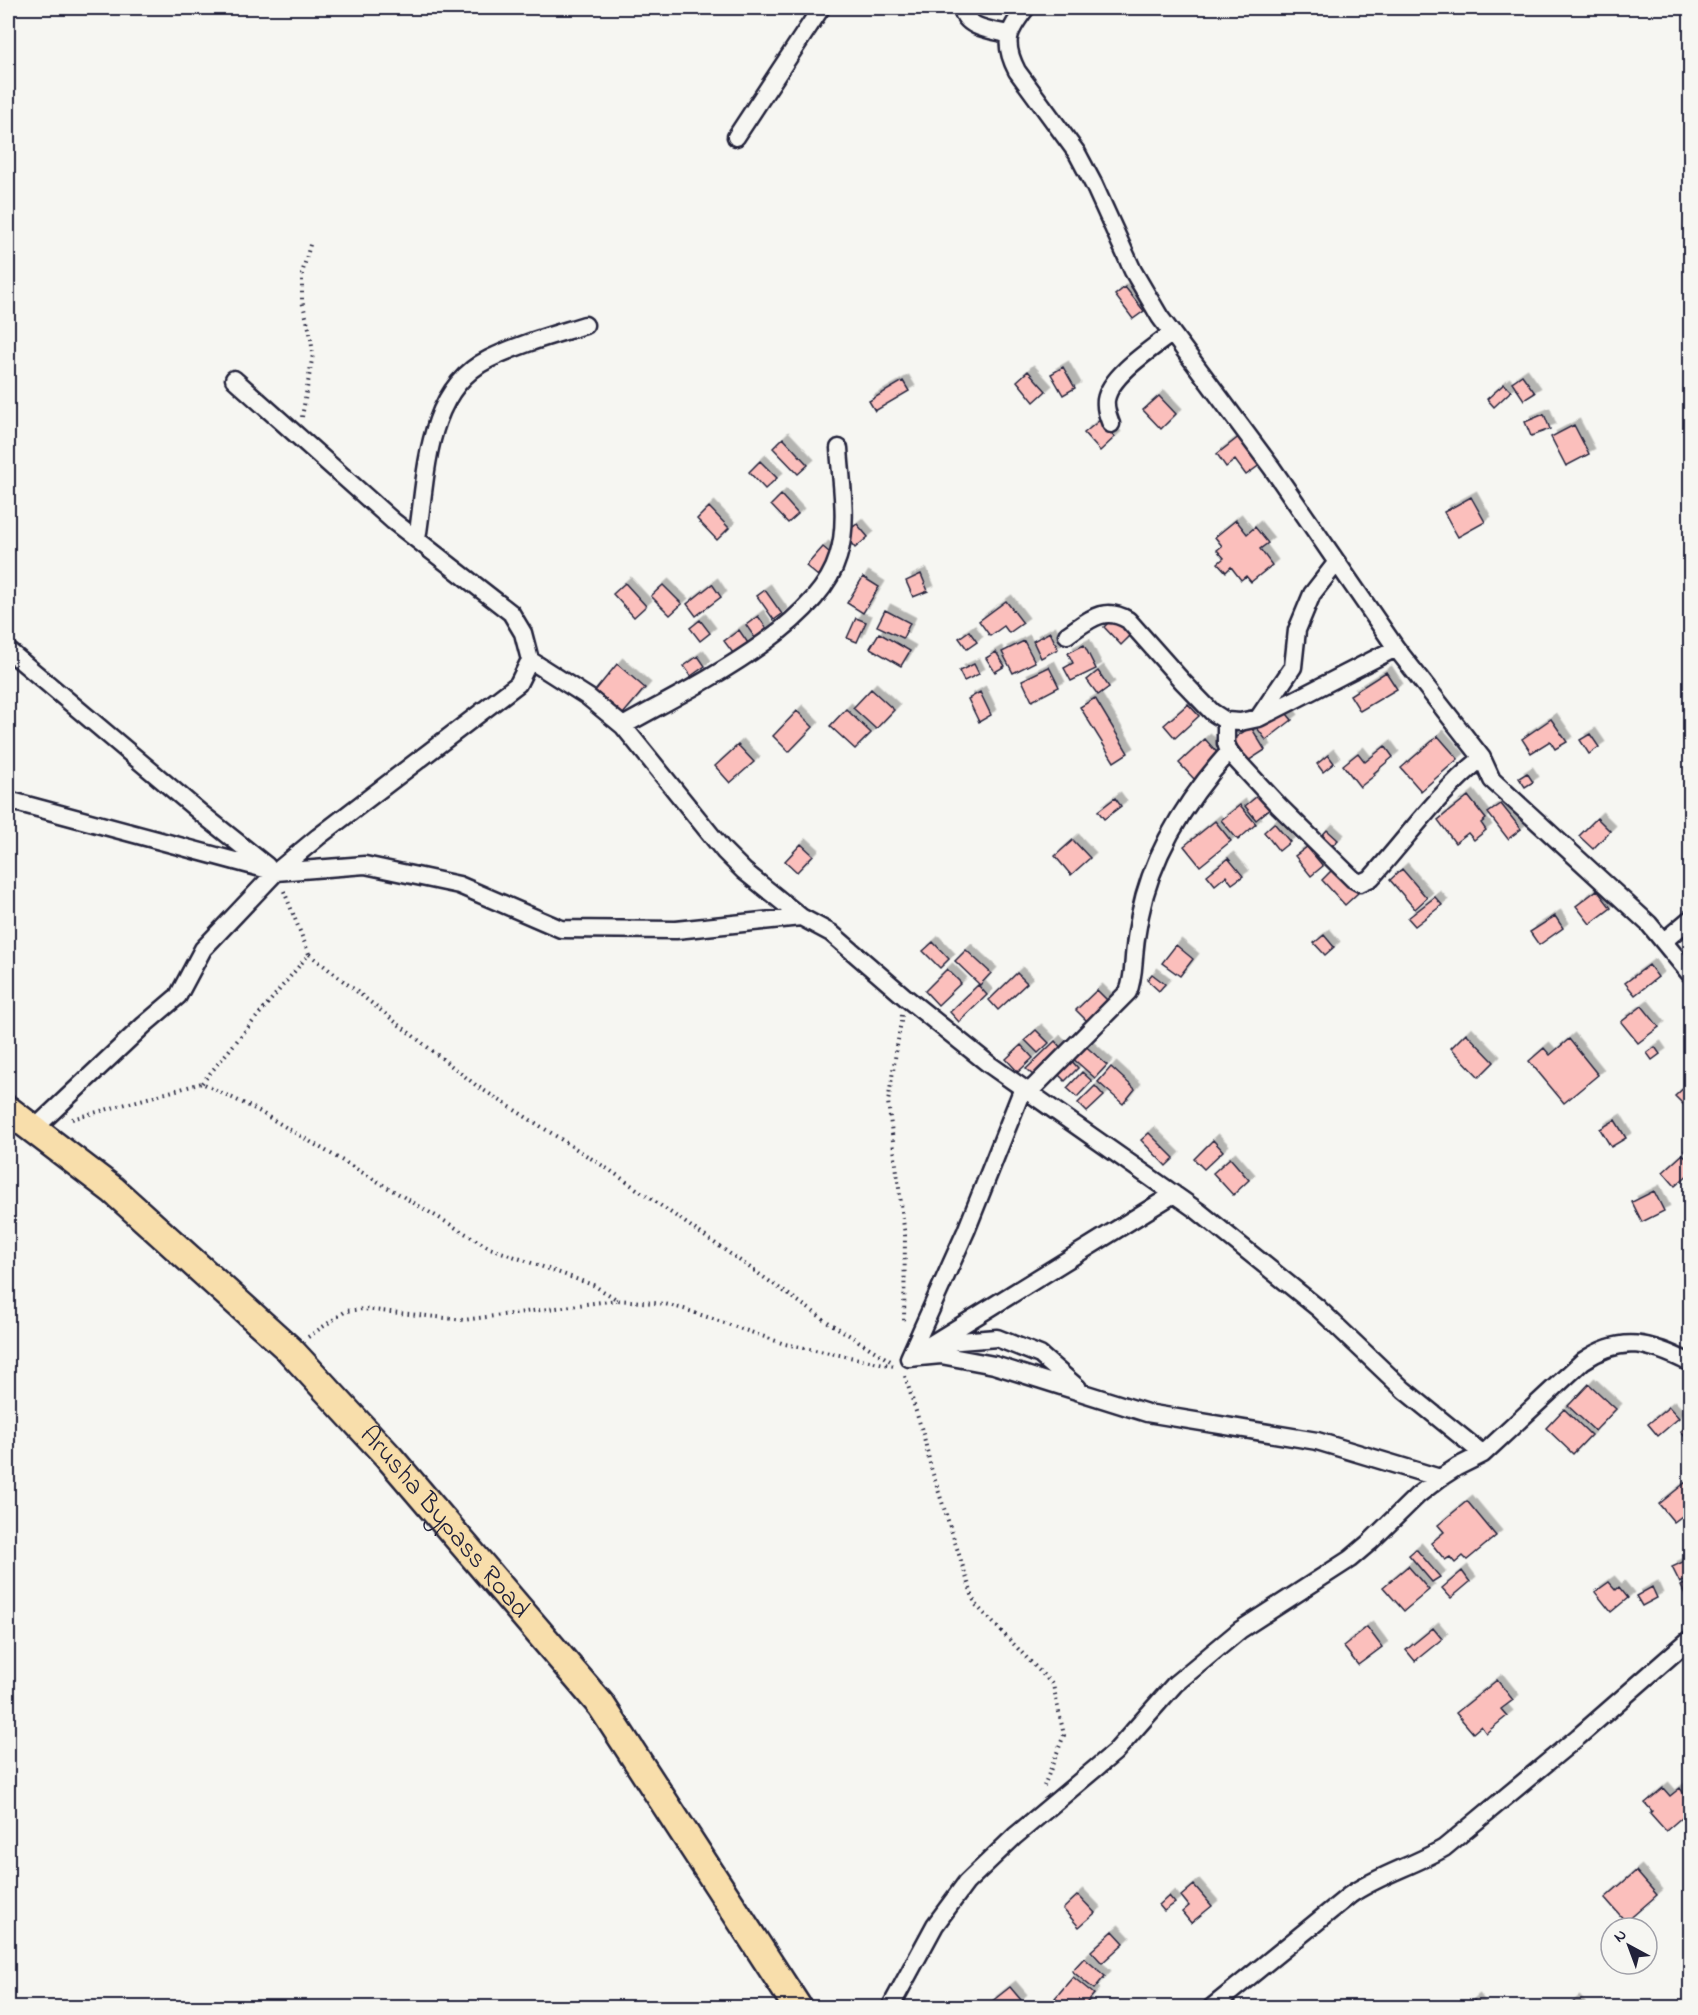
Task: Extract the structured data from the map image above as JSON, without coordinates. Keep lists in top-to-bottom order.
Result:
{
  "streets": {
    "main road": ["Arusha Bypass Road"]
  },
  "north": "top left"
}
